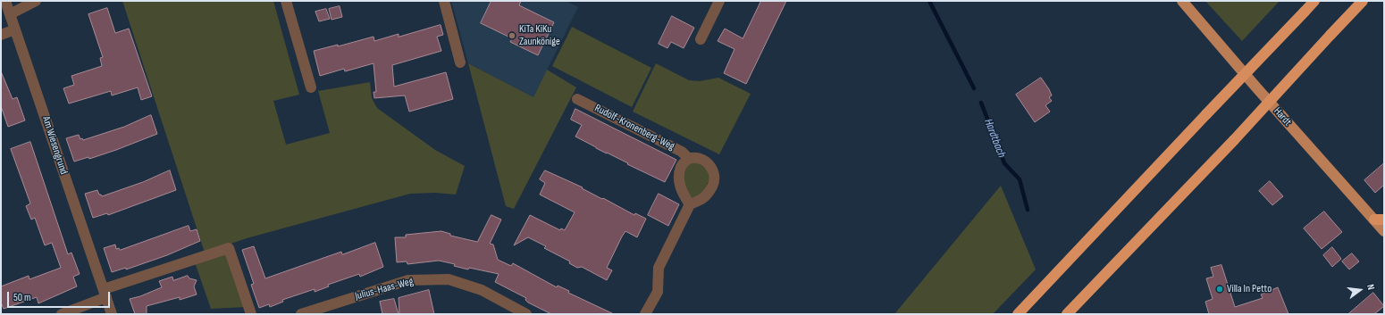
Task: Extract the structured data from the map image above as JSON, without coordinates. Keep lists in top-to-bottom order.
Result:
{
  "streets": {
    "main road": ["Hardt"],
    "street": ["Rudolf-Kronenberg-Weg", "Am Wiesengrund", "Julius-Haas-Weg"]
  },
  "water": ["Hardtbach"],
  "places": ["KiTa KiKu Zaunkönige", "Villa In Petto"],
  "scale_bar": "50 m",
  "north": "right"
}
